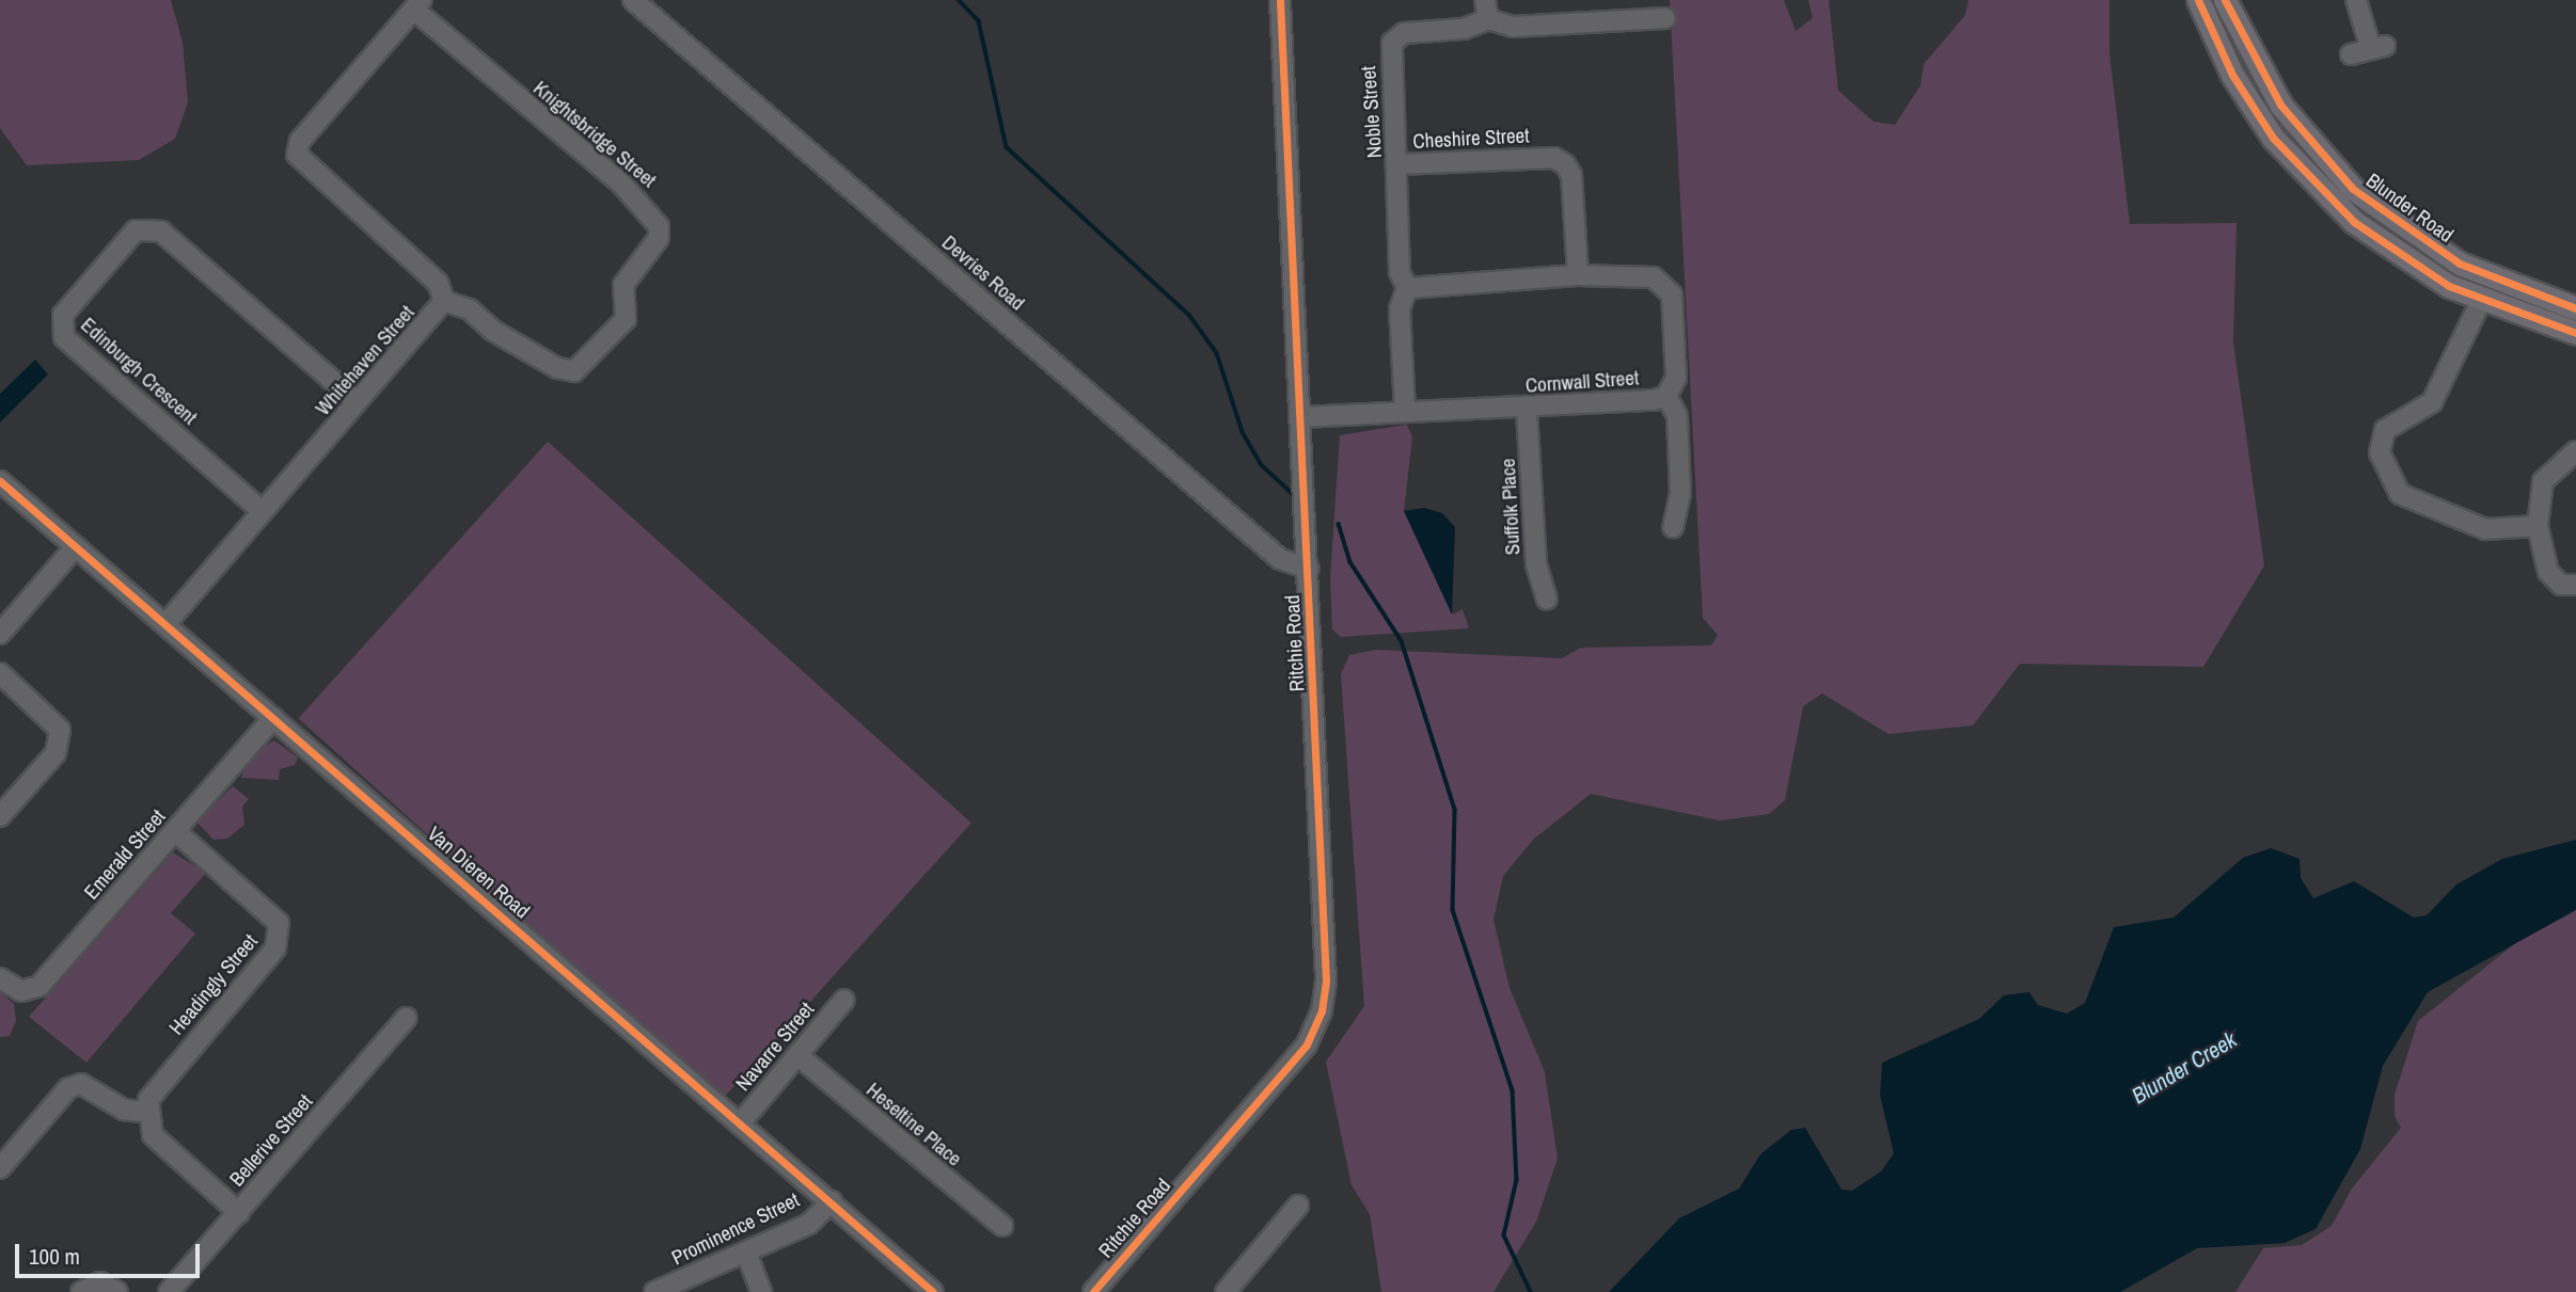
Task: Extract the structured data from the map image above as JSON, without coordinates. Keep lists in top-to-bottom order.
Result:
{
  "streets": {
    "main road": ["Blunder Road"],
    "street": [
      "Noble Street",
      "Knightsbridge Street",
      "Cheshire Street",
      "Devries Road",
      "Whitehaven Street",
      "Edinburgh Crescent",
      "Cornwall Street",
      "Suffolk Place",
      "Ritchie Road",
      "Emerald Street",
      "Van Dieren Road",
      "Headingly Street",
      "Navarre Street",
      "Heseltine Place",
      "Bellerive Street",
      "Prominence Street"
    ]
  },
  "crossings": [
    ["Noble Street", "Cheshire Street"],
    ["Noble Street", "Cornwall Street"],
    ["Knightsbridge Street", "Whitehaven Street"],
    ["Cheshire Street", "Cornwall Street"],
    ["Devries Road", "Ritchie Road"],
    ["Whitehaven Street", "Edinburgh Crescent"],
    ["Whitehaven Street", "Van Dieren Road"],
    ["Cornwall Street", "Suffolk Place"],
    ["Cornwall Street", "Ritchie Road"],
    ["Emerald Street", "Van Dieren Road"],
    ["Emerald Street", "Headingly Street"],
    ["Van Dieren Road", "Navarre Street"],
    ["Van Dieren Road", "Prominence Street"],
    ["Navarre Street", "Heseltine Place"]
  ],
  "water": ["Blunder Creek"],
  "scale_bar": "100 m"
}
